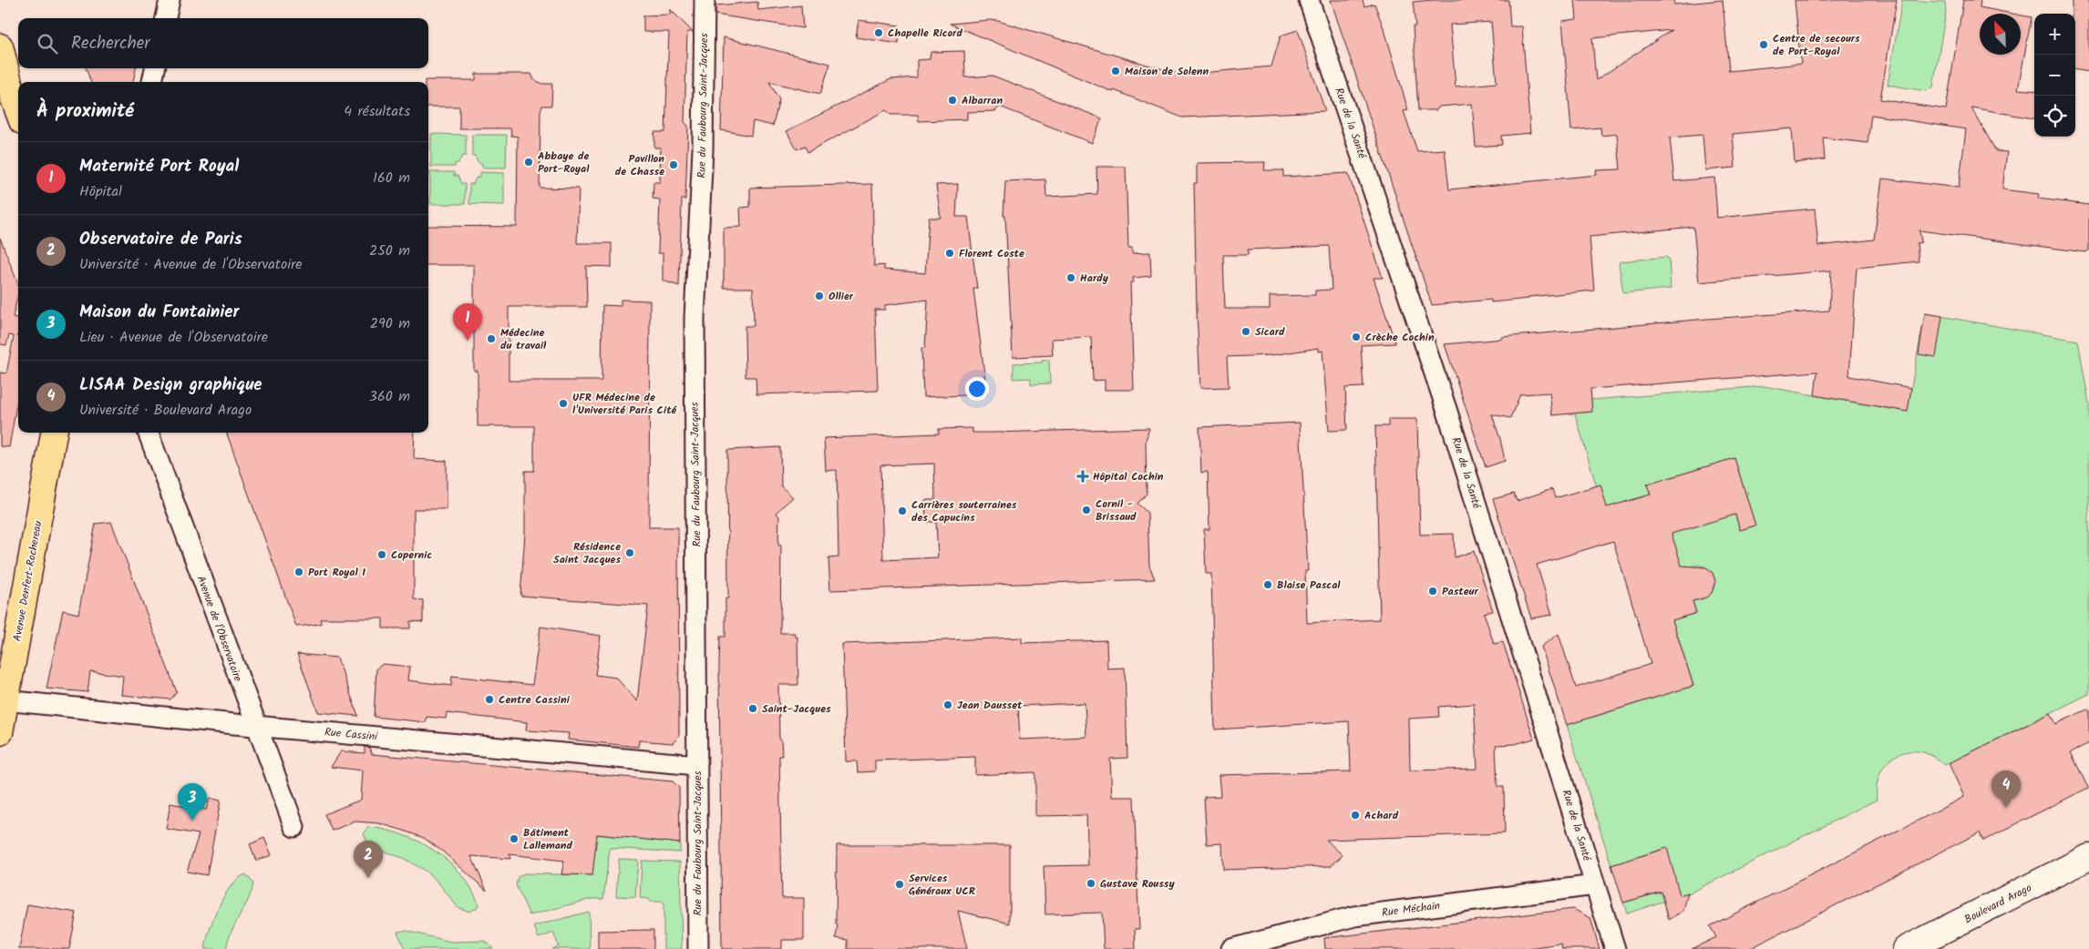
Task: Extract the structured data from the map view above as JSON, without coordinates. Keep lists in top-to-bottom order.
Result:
{
  "streets": {
    "main road": ["Avenue Denfert-Rochereau", "Boulevard Arago"],
    "street": [
      "Rue du Faubourg Saint-Jacques",
      "Rue de la Santé",
      "Avenue de l'Observatoire",
      "Rue Cassini",
      "Rue Méchain"
    ]
  },
  "crossings": [
    ["Rue du Faubourg Saint-Jacques", "Rue Cassini"],
    ["Rue de la Santé", "Rue Méchain"],
    ["Avenue Denfert-Rochereau", "Rue Cassini"],
    ["Avenue de l'Observatoire", "Rue Cassini"]
  ],
  "places": {
    "other": [
      "Chapelle Ricord",
      "Centre de secours de Port-Royal",
      "Maison de Solenn",
      "Albarran",
      "Abbaye de Port-Royal",
      "Pavillon de Chasse",
      "Florent Coste",
      "Hardy",
      "Ollier",
      "Sicard",
      "Crèche Cochin",
      "Médecine du travail",
      "UFR Médecine de l'Université Paris Cité",
      "Cornil - Brissaud",
      "Carrières souterraines des Capucins",
      "Résidence Saint Jacques",
      "Copernic",
      "Port Royal 1",
      "Blaise Pascal",
      "Pasteur",
      "Centre Cassini",
      "Jean Dausset",
      "Saint-Jacques",
      "Achard",
      "Bâtiment Lallemand",
      "Gustave Roussy",
      "Services Généraux UCR"
    ],
    "health": ["Hôpital Cochin"]
  },
  "north": "top left",
  "page": {
    "map_buttons": ["+", "−"],
    "search": "Rechercher",
    "heading": ["À proximité", "4 résultats"],
    "list": [
      {
        "mark": "1",
        "name": "Maternité Port Royal",
        "note": "Hôpital",
        "value": "160 m"
      },
      {
        "mark": "2",
        "name": "Observatoire de Paris",
        "note": "Université · Avenue de l'Observatoire",
        "value": "250 m"
      },
      {
        "mark": "3",
        "name": "Maison du Fontainier",
        "note": "Lieu · Avenue de l'Observatoire",
        "value": "290 m"
      },
      {
        "mark": "4",
        "name": "LISAA Design graphique",
        "note": "Université · Boulevard Arago",
        "value": "360 m"
      }
    ],
    "pins": [
      "1",
      "4",
      "3",
      "2"
    ]
  }
}
